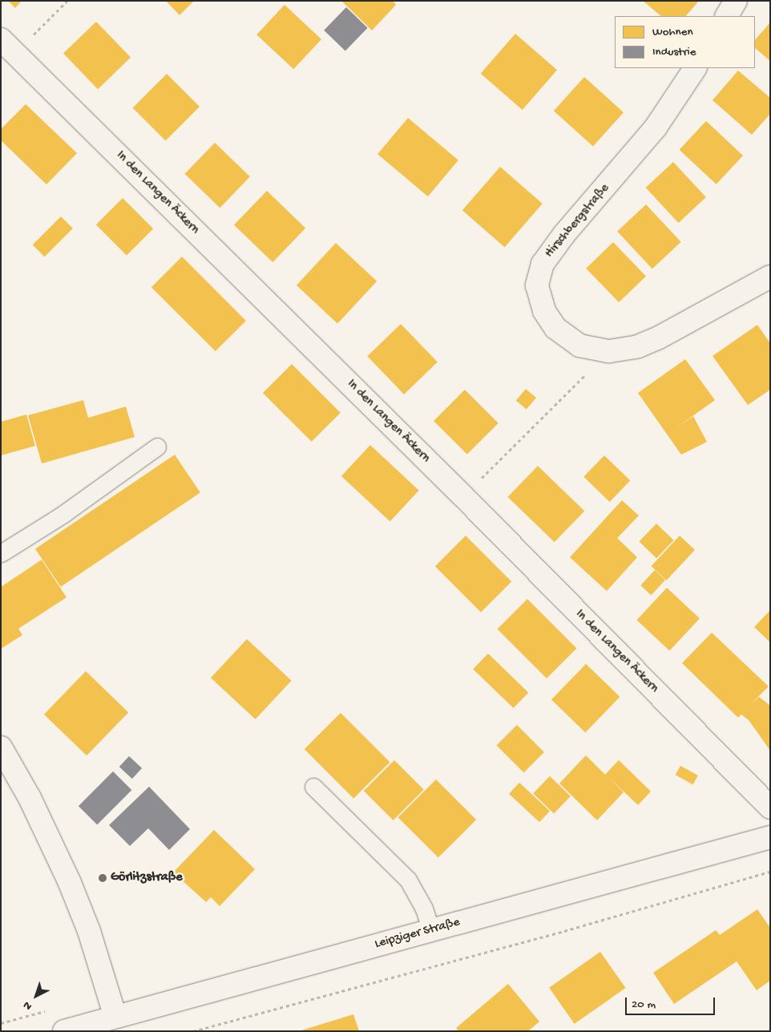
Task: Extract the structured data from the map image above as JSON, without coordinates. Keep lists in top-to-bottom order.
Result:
{
  "streets": {
    "street": ["In den Langen Äckern", "Hirschbergstraße", "Leipziger Straße"]
  },
  "places": ["Görlitzstraße"],
  "legend": ["Wohnen", "Industrie"],
  "scale_bar": "20 m",
  "north": "bottom left"
}
